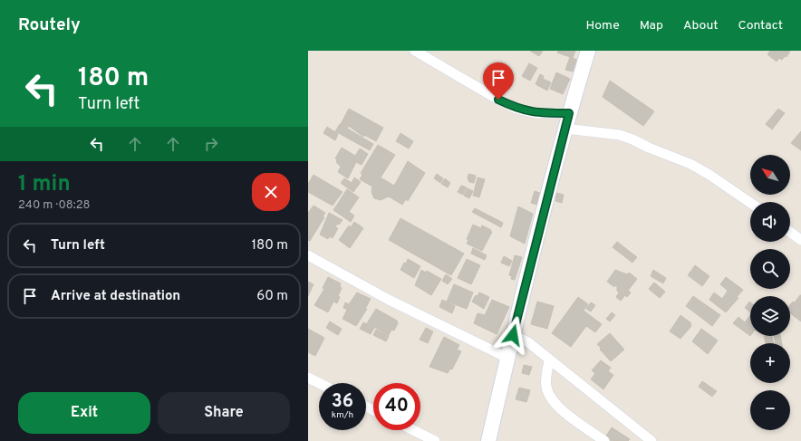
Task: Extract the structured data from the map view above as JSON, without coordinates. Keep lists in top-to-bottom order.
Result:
{
  "north": "top left",
  "page": {
    "header": "Routely",
    "nav": [
      "Home",
      "Map",
      "About",
      "Contact"
    ],
    "turn": ["180 m", "Turn left"],
    "map_buttons": ["+", "−"],
    "heading": ["1 min", "240 m · 08:28"],
    "list": [
      {
        "name": "Turn left",
        "value": "180 m"
      },
      {
        "name": "Arrive at destination",
        "value": "60 m"
      }
    ],
    "speed": "36 km/h",
    "limit": "40",
    "buttons": ["Exit", "Share"]
  }
}
